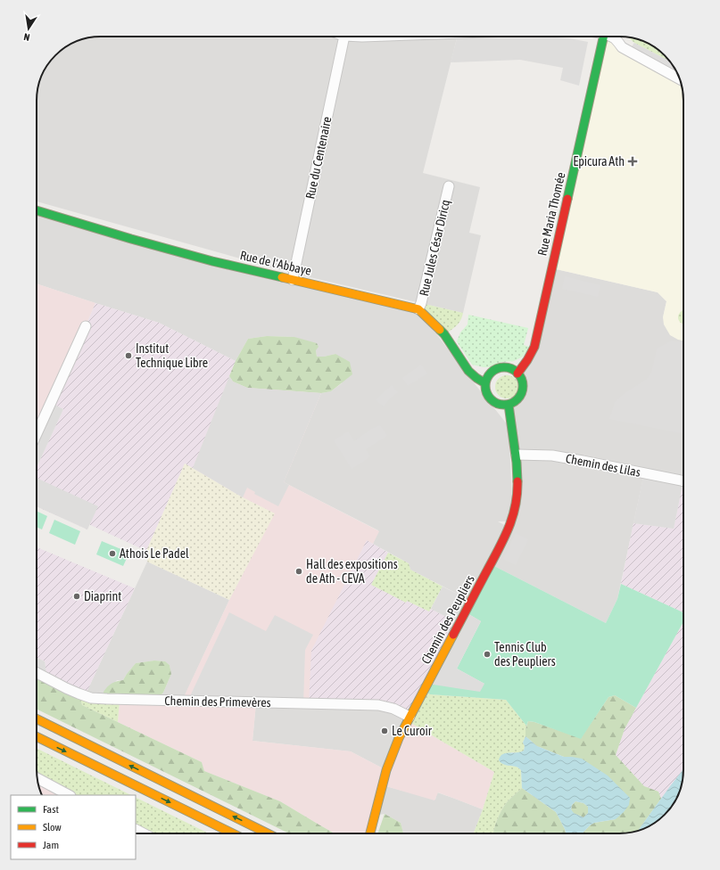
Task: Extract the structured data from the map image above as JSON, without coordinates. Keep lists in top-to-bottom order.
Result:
{
  "streets": {
    "main road": ["Rue Maria Thomée", "Rue de l'Abbaye", "Chemin des Peupliers"],
    "street": [
      "Rue du Centenaire",
      "Rue Jules César Diricq",
      "Chemin des Lilas",
      "Chemin des Primevères"
    ]
  },
  "crossings": [
    ["Rue du Centenaire", "Rue de l'Abbaye"],
    ["Rue Maria Thomée", "Chemin des Peupliers"],
    ["Rue Jules César Diricq", "Rue de l'Abbaye"],
    ["Chemin des Lilas", "Chemin des Peupliers"],
    ["Chemin des Peupliers", "Chemin des Primevères"]
  ],
  "places": {
    "health": ["Epicura Ath"],
    "other": [
      "Institut Technique Libre",
      "Athois Le Padel",
      "Hall des expositions de Ath - CEVA",
      "Diaprint",
      "Tennis Club des Peupliers",
      "Le Curoir"
    ]
  },
  "legend": ["Fast", "Slow", "Jam"],
  "north": "bottom"
}
